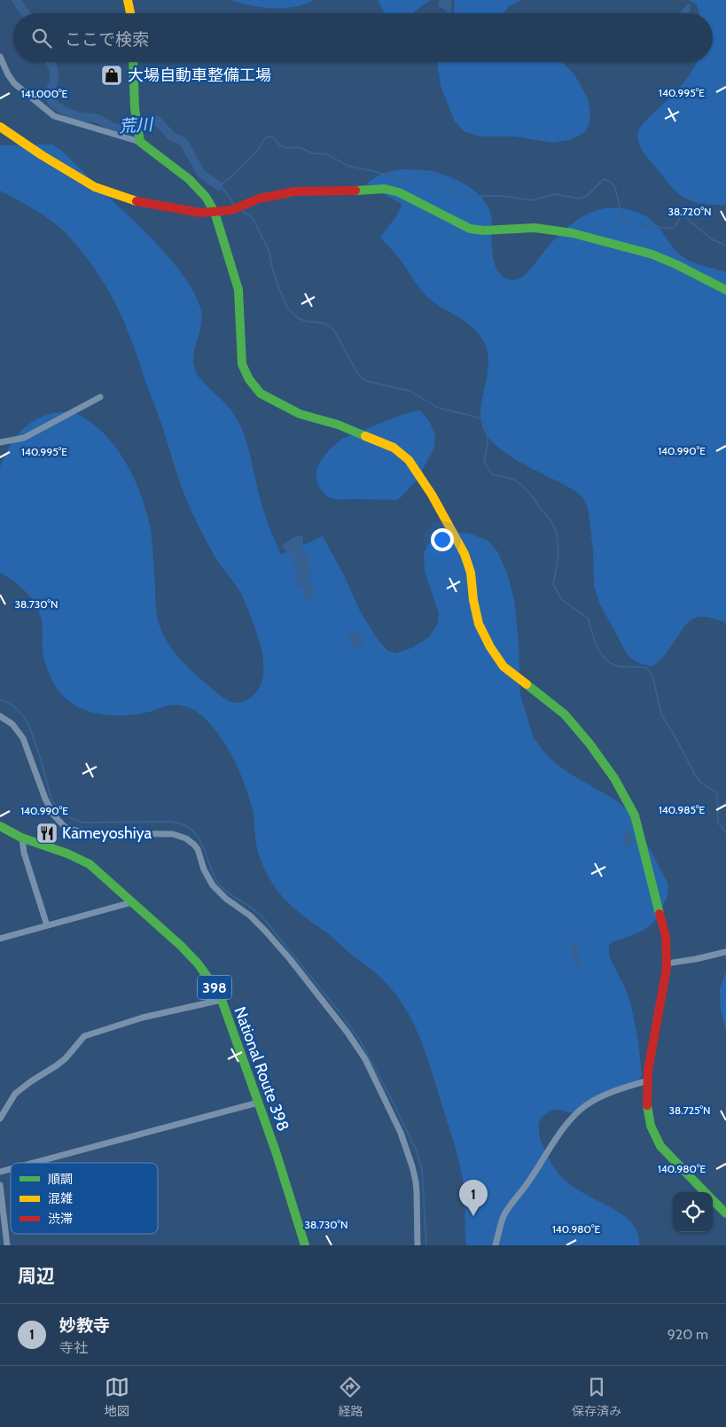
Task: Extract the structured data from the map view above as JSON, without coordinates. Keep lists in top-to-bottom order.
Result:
{
  "streets": {
    "main road": ["398", "National Route 398"]
  },
  "water": ["荒川"],
  "places": {
    "shop": ["大場自動車整備工場"],
    "restaurant": ["Kameyoshiya"]
  },
  "legend": ["順調", "混雑", "渋滞"],
  "page": {
    "search": "ここで検索",
    "pins": "1",
    "heading": "周辺",
    "list": [
      {
        "mark": "1",
        "name": "妙教寺",
        "note": "寺社",
        "value": "920 m"
      }
    ],
    "nav": ["地図", "経路", "保存済み"]
  },
  "coordinates": [
    "140.995°E",
    "141.000°E",
    "38.720°N",
    "140.990°E",
    "38.730°N",
    "140.985°E",
    "38.725°N",
    "140.980°E"
  ]
}
